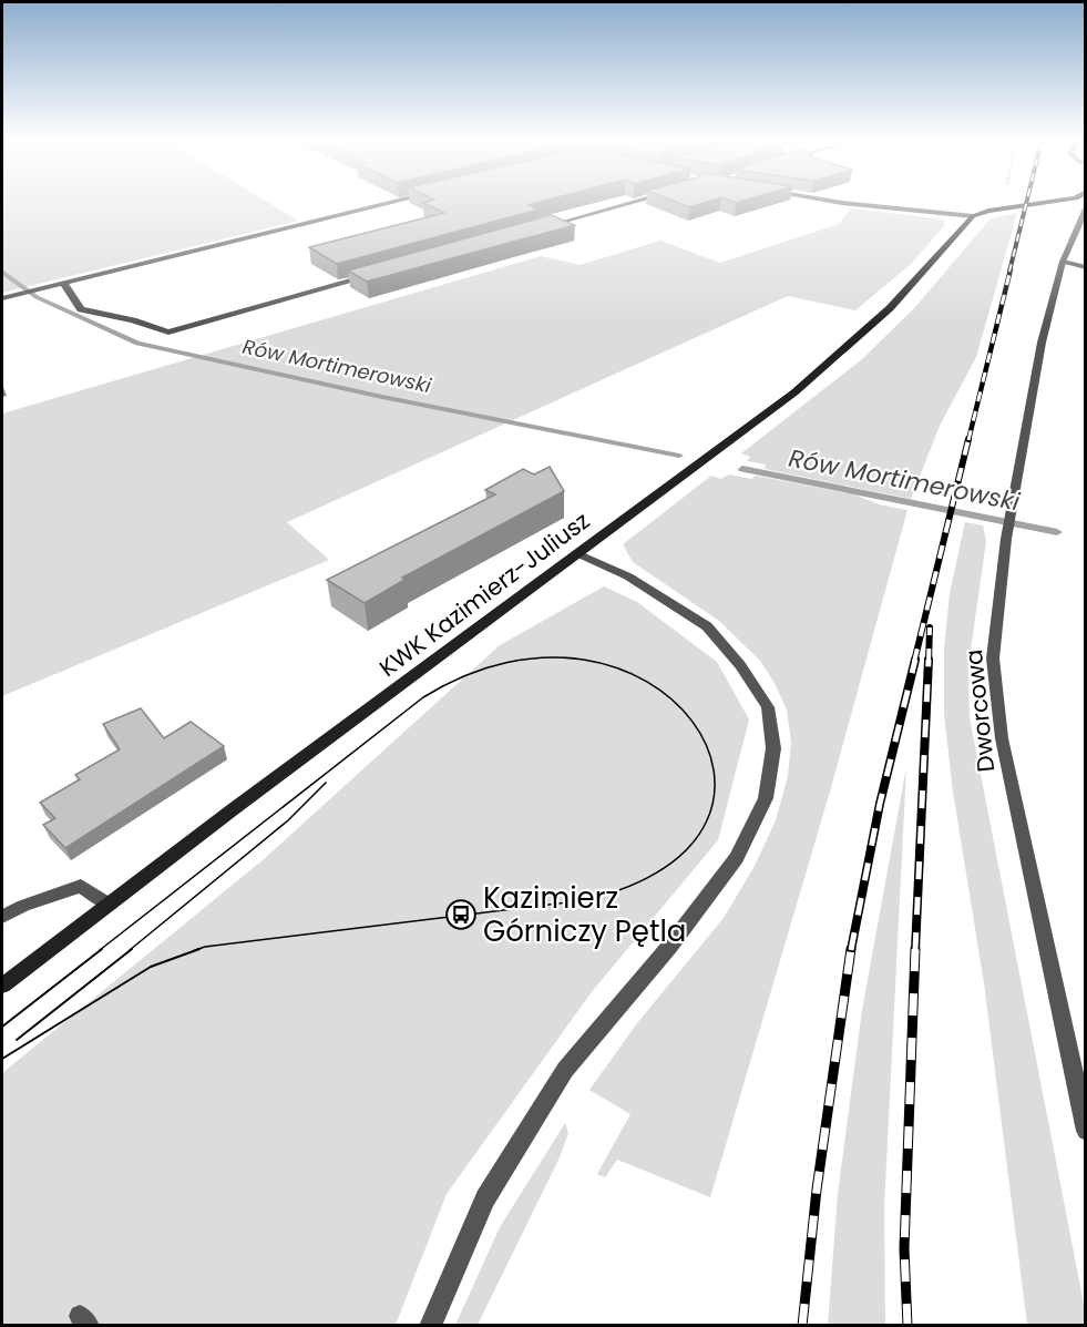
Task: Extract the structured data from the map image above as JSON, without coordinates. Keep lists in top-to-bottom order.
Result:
{
  "streets": {
    "street": ["KWK Kazimierz-Juliusz", "Dworcowa"]
  },
  "water": ["Rów Mortimerowski"],
  "places": {
    "bus stop": ["Kazimierz Górniczy Pętla"]
  }
}
